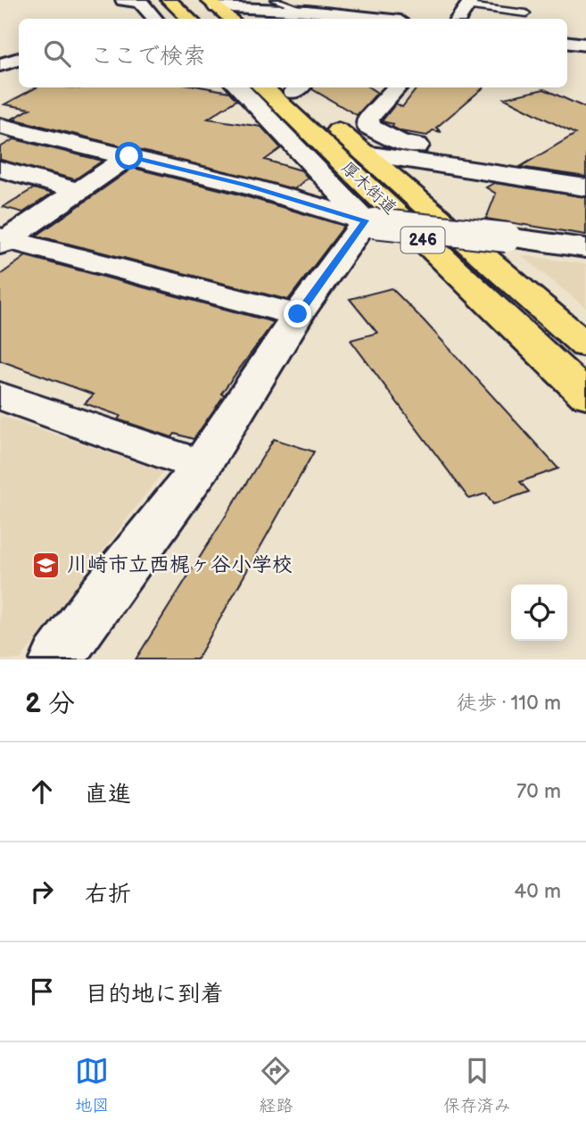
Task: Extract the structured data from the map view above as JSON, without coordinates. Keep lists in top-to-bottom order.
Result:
{
  "streets": {
    "highway": ["厚木街道", "246"]
  },
  "places": {
    "school or university": ["川崎市立西梶ヶ谷小学校"]
  },
  "page": {
    "search": "ここで検索",
    "heading": ["2 分", "徒歩 · 110 m"],
    "list": [
      ["直進", "70 m"],
      ["右折", "40 m"],
      "目的地に到着"
    ],
    "nav": ["地図", "経路", "保存済み"]
  }
}
